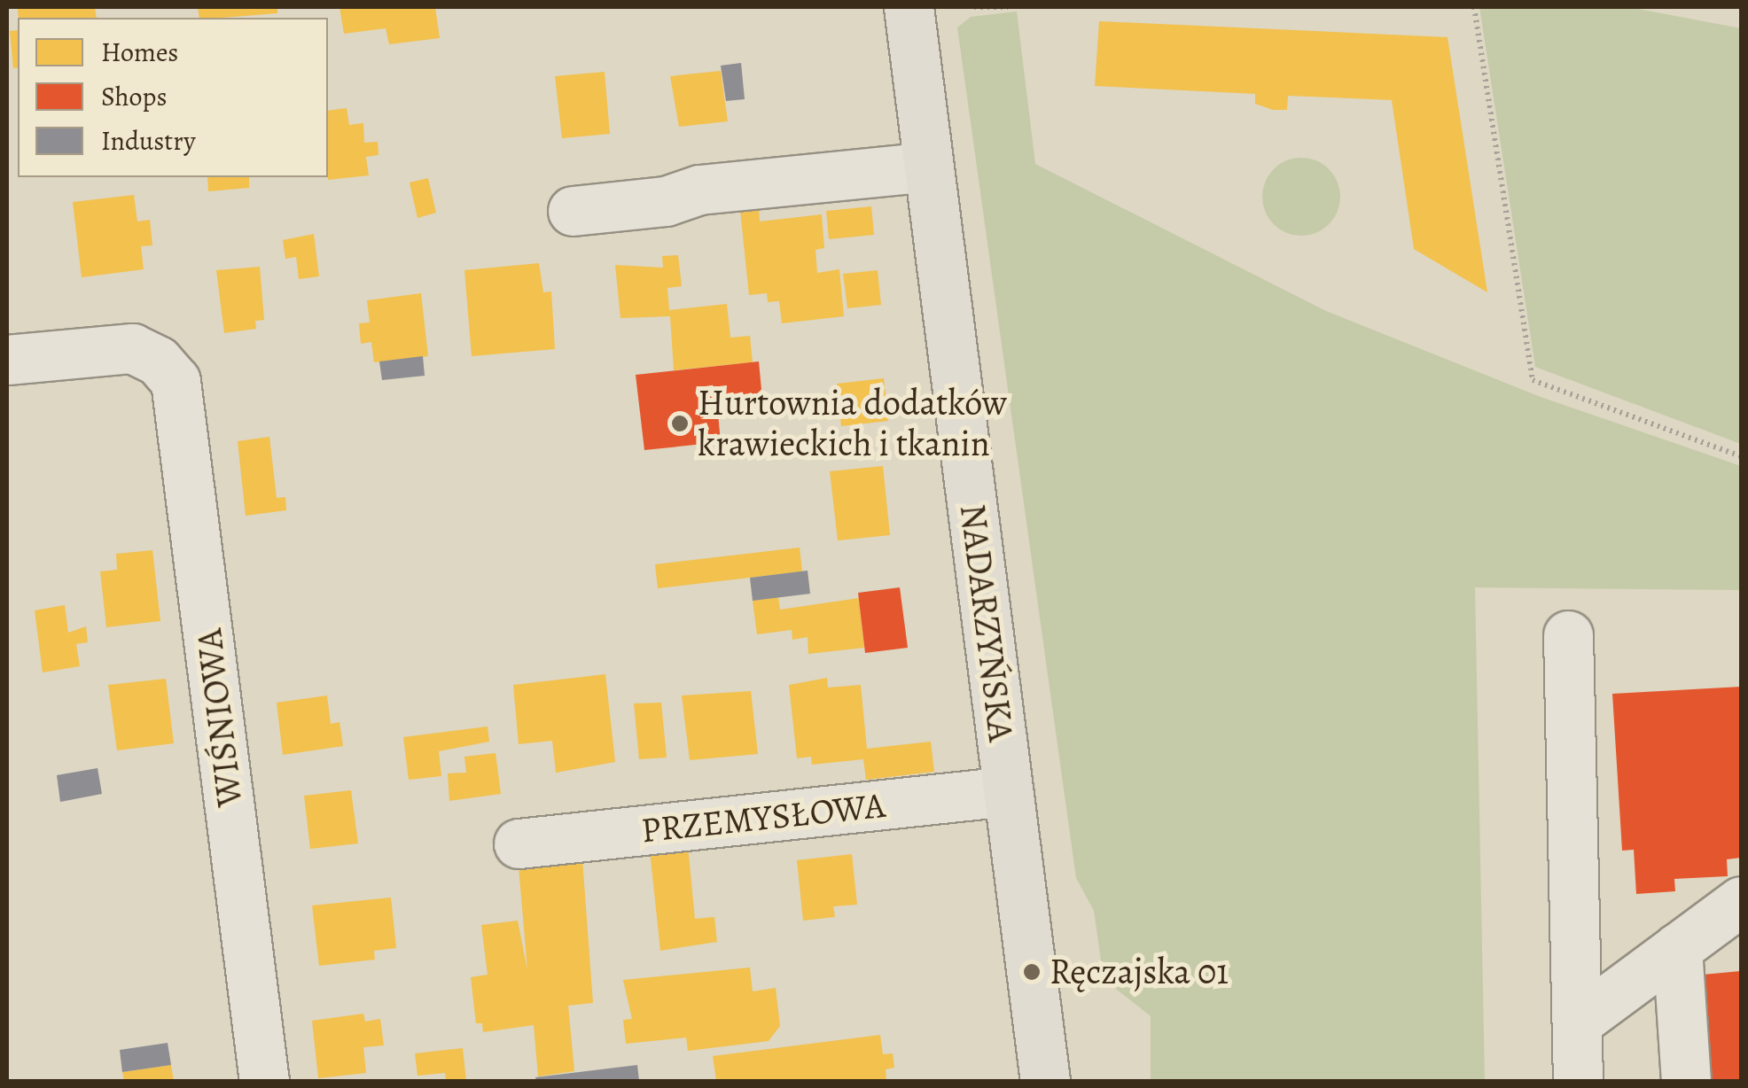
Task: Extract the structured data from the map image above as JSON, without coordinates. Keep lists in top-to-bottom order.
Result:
{
  "streets": {
    "main road": ["NADARZYŃSKA"],
    "street": ["WIŚNIOWA", "PRZEMYSŁOWA"]
  },
  "crossings": [
    ["NADARZYŃSKA", "PRZEMYSŁOWA"]
  ],
  "places": ["Hurtownia dodatków krawieckich i tkanin", "Ręczajska 01"],
  "legend": ["Homes", "Shops", "Industry"]
}
